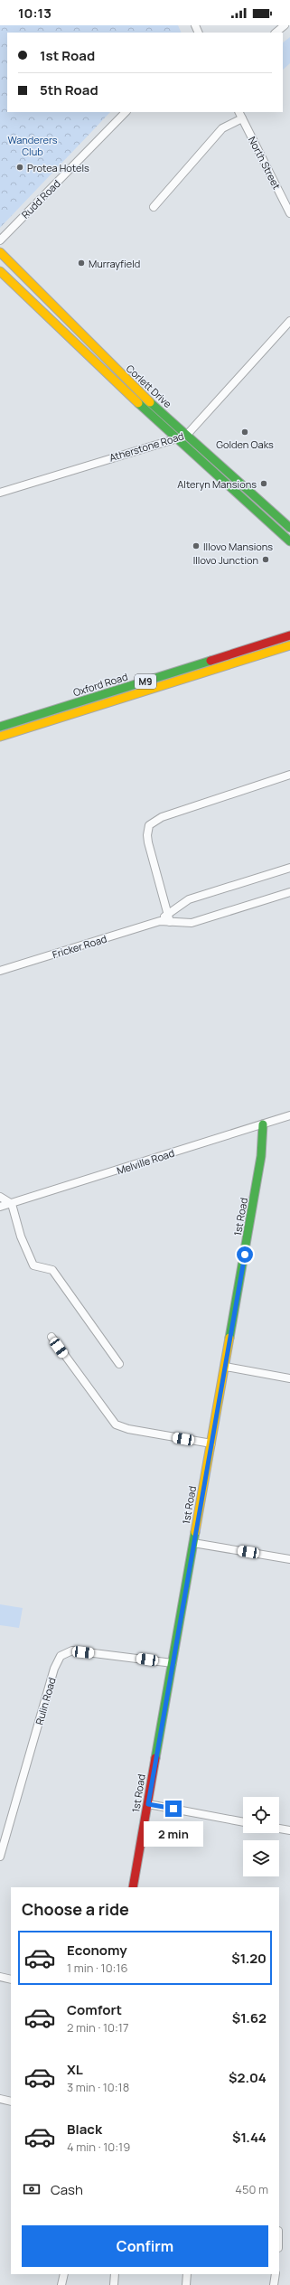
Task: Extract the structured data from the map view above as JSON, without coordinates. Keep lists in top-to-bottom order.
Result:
{
  "streets": {
    "main road": [
      "Corlett Drive",
      "M9",
      "Oxford Road",
      "1st Road"
    ],
    "street": [
      "North Street",
      "Rudd Road",
      "Atherstone Road",
      "Fricker Road",
      "Melville Road",
      "Rulin Road"
    ]
  },
  "crossings": [
    ["Corlett Drive", "Atherstone Road"],
    ["Melville Road", "1st Road"],
    ["1st Road", "Rulin Road"]
  ],
  "parks": ["Wanderers Club"],
  "places": [
    "Protea Hotels",
    "Murrayfield",
    "Golden Oaks",
    "Alteryn Mansions",
    "Illovo Mansions",
    "Illovo Junction"
  ],
  "page": {
    "status": "10:13",
    "banner": ["1st Road", "5th Road"],
    "bubble": "2 min",
    "heading": "Choose a ride",
    "list": [
      {
        "name": "Economy",
        "note": "1 min · 10:16",
        "value": "$1.20"
      },
      {
        "name": "Comfort",
        "note": "2 min · 10:17",
        "value": "$1.62"
      },
      {
        "name": "XL",
        "note": "3 min · 10:18",
        "value": "$2.04"
      },
      {
        "name": "Black",
        "note": "4 min · 10:19",
        "value": "$1.44"
      }
    ],
    "pay": ["Cash", "450 m"],
    "buttons": "Confirm"
  }
}
